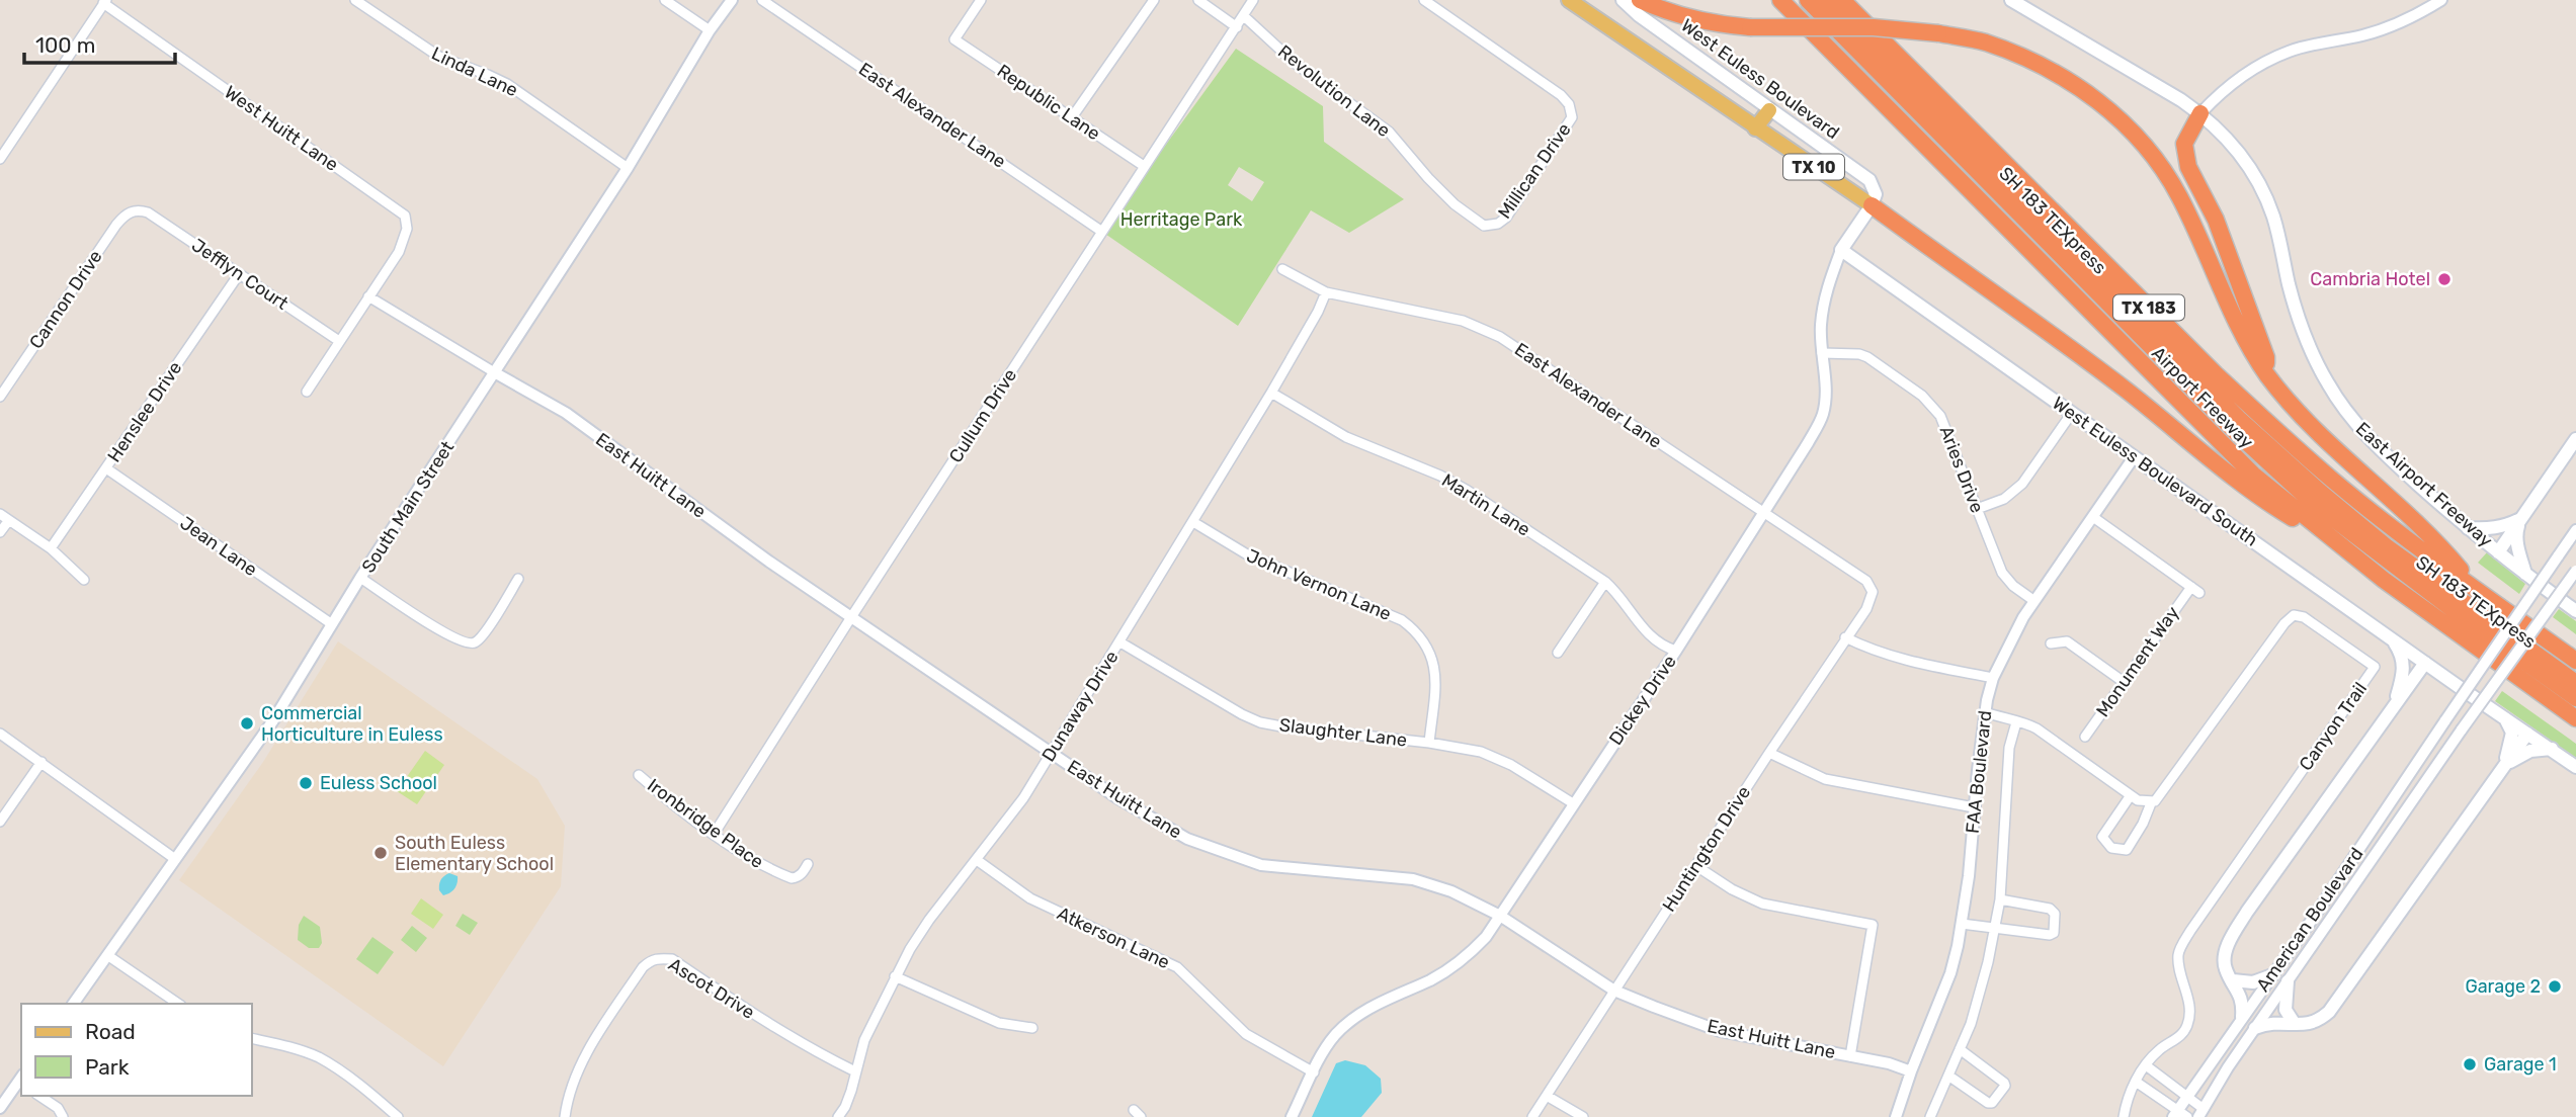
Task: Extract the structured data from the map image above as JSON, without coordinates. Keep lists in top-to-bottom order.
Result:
{
  "streets": {
    "highway": ["SH 183 TEXpress", "TX 183", "Airport Freeway"],
    "main road": [
      "West Euless Boulevard",
      "TX 10",
      "West Euless Boulevard South",
      "East Airport Freeway",
      "Dickey Drive"
    ],
    "street": [
      "Linda Lane",
      "Revolution Lane",
      "Republic Lane",
      "East Alexander Lane",
      "West Huitt Lane",
      "Millican Drive",
      "Jefflyn Court",
      "Cannon Drive",
      "Henslee Drive",
      "Cullum Drive",
      "Aries Drive",
      "East Huitt Lane",
      "Martin Lane",
      "South Main Street",
      "Jean Lane",
      "John Vernon Lane",
      "Monument Way",
      "Dunaway Drive",
      "Canyon Trail",
      "Slaughter Lane",
      "FAA Boulevard",
      "Ironbridge Place",
      "Huntington Drive",
      "American Boulevard",
      "Atkerson Lane",
      "Ascot Drive"
    ]
  },
  "crossings": [
    ["Linda Lane", "South Main Street"],
    ["West Euless Boulevard", "TX 10"],
    ["West Euless Boulevard", "Dickey Drive"],
    ["Revolution Lane", "Millican Drive"],
    ["Revolution Lane", "Cullum Drive"],
    ["Republic Lane", "Cullum Drive"],
    ["East Alexander Lane", "Cullum Drive"],
    ["East Alexander Lane", "Dickey Drive"],
    ["East Alexander Lane", "Dunaway Drive"],
    ["East Alexander Lane", "Huntington Drive"],
    ["TX 10", "Dickey Drive"],
    ["Jefflyn Court", "Cannon Drive"],
    ["Jefflyn Court", "Henslee Drive"],
    ["Henslee Drive", "Jean Lane"],
    ["Cullum Drive", "East Huitt Lane"],
    ["Cullum Drive", "Ironbridge Place"],
    ["Aries Drive", "Dickey Drive"],
    ["Aries Drive", "FAA Boulevard"],
    ["West Euless Boulevard South", "Dickey Drive"],
    ["West Euless Boulevard South", "FAA Boulevard"],
    ["East Huitt Lane", "South Main Street"],
    ["East Huitt Lane", "Dickey Drive"],
    ["East Huitt Lane", "Dunaway Drive"],
    ["East Huitt Lane", "FAA Boulevard"],
    ["East Huitt Lane", "Huntington Drive"],
    ["Martin Lane", "Dickey Drive"],
    ["Martin Lane", "Dunaway Drive"],
    ["South Main Street", "Jean Lane"],
    ["John Vernon Lane", "Dunaway Drive"],
    ["John Vernon Lane", "Slaughter Lane"],
    ["Monument Way", "FAA Boulevard"],
    ["Dickey Drive", "Slaughter Lane"],
    ["Dickey Drive", "Atkerson Lane"],
    ["Dunaway Drive", "Slaughter Lane"],
    ["Dunaway Drive", "Atkerson Lane"],
    ["Dunaway Drive", "Ascot Drive"]
  ],
  "parks": ["Herritage Park"],
  "places": [
    "Cambria Hotel",
    "Commercial Horticulture in Euless",
    "Euless School",
    "South Euless Elementary School",
    "Garage 2",
    "Garage 1"
  ],
  "legend": ["Road", "Park"],
  "scale_bar": "100 m"
}
